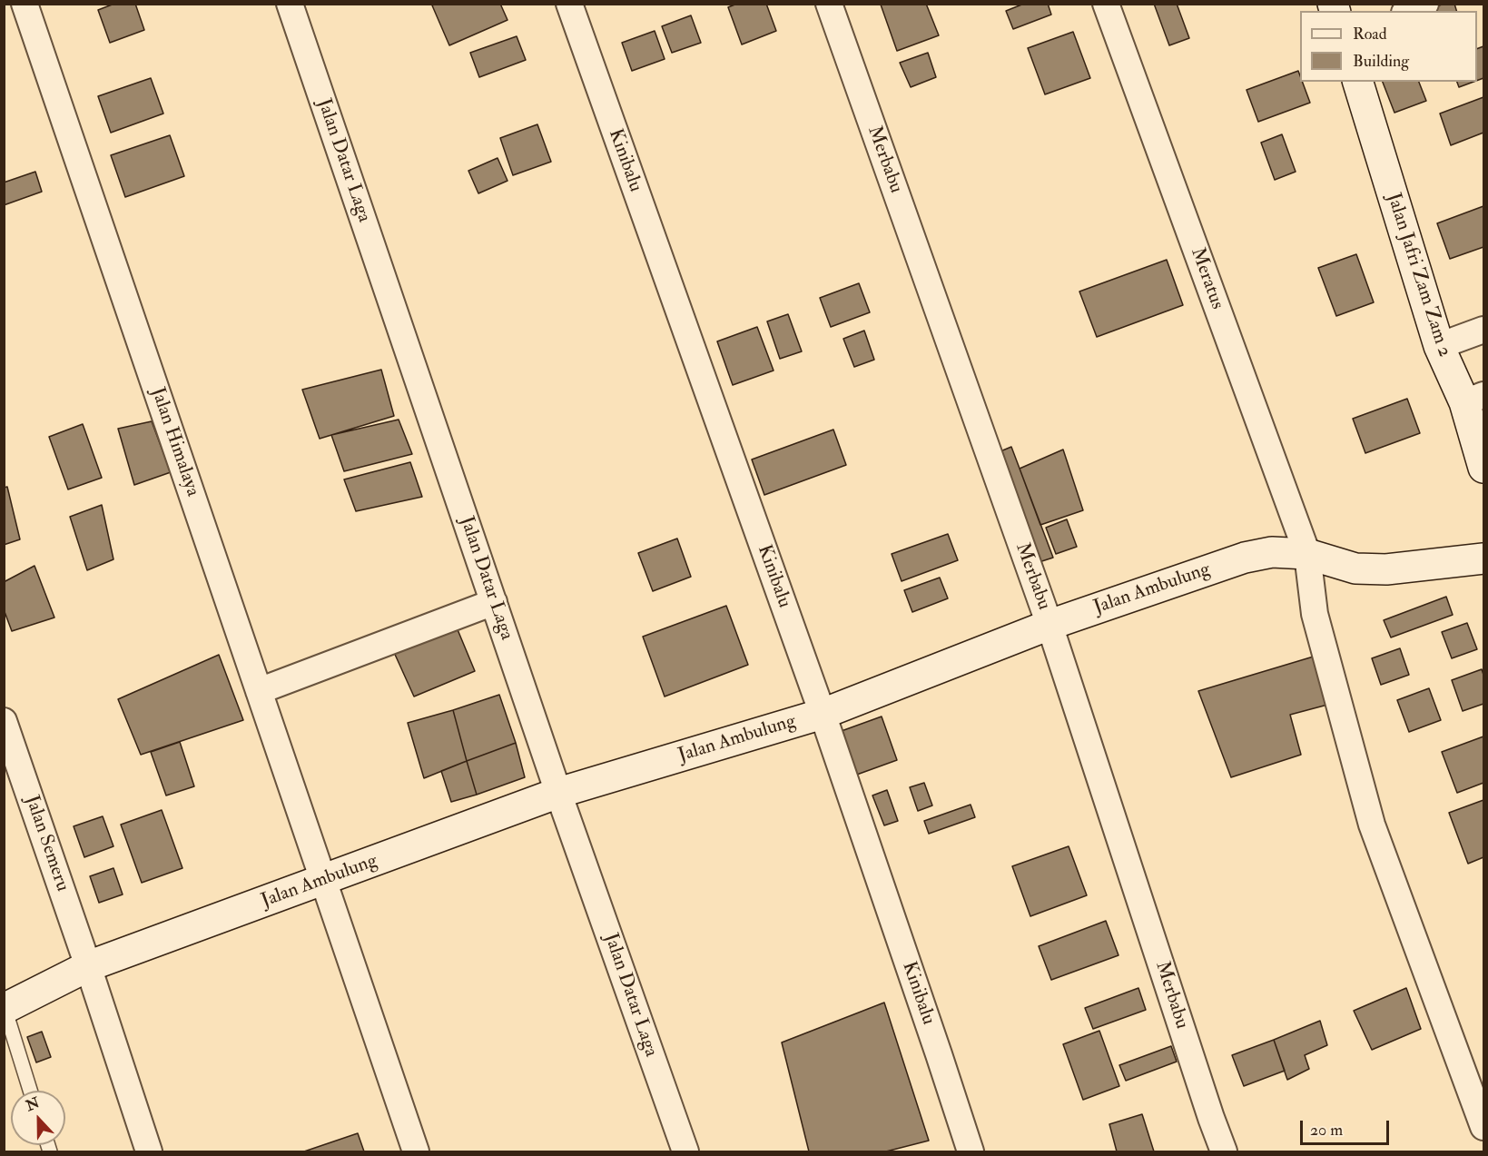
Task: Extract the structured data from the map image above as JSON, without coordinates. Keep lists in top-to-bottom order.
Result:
{
  "streets": {
    "street": [
      "Merbabu",
      "Jalan Datar Laga",
      "Kinibalu",
      "Jalan Jafri Zam Zam 2",
      "Meratus",
      "Jalan Himalaya",
      "Jalan Ambulung",
      "Jalan Semeru"
    ]
  },
  "crossings": [
    ["Merbabu", "Jalan Ambulung"],
    ["Jalan Datar Laga", "Jalan Ambulung"],
    ["Kinibalu", "Jalan Ambulung"],
    ["Meratus", "Jalan Ambulung"],
    ["Jalan Himalaya", "Jalan Ambulung"],
    ["Jalan Ambulung", "Jalan Semeru"]
  ],
  "legend": ["Road", "Building"],
  "scale_bar": "20 m",
  "north": "top"
}
